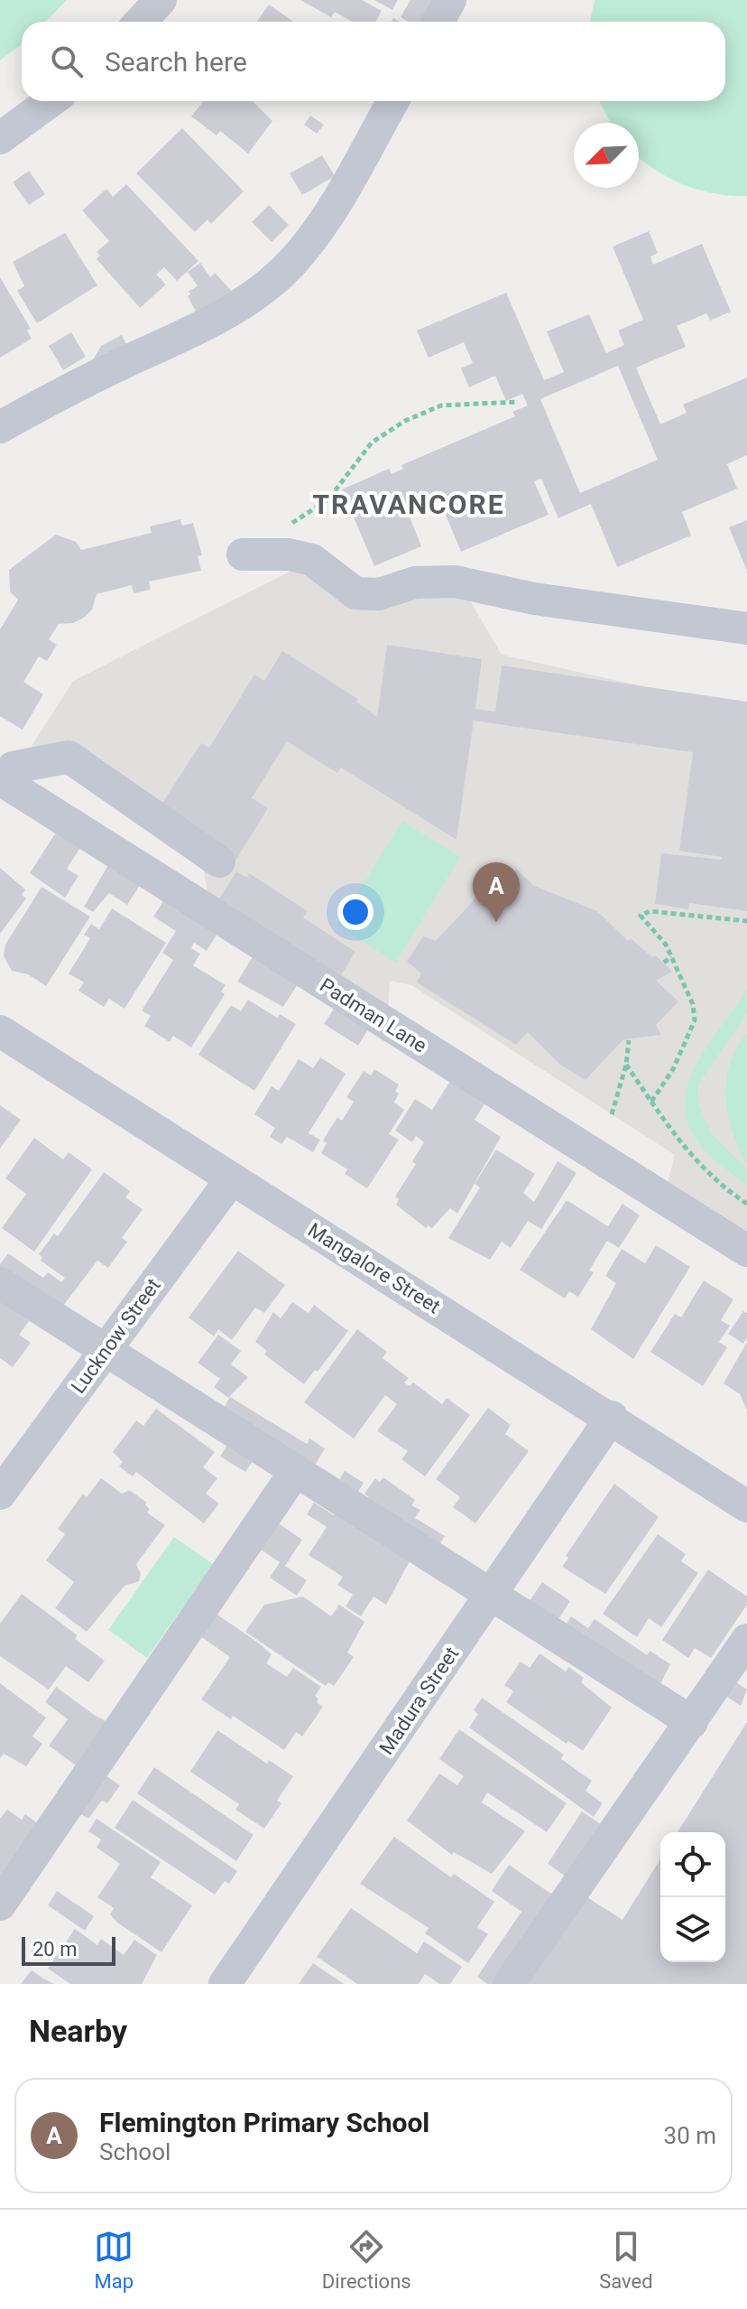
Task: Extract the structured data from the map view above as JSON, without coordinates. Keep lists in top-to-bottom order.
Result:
{
  "streets": {
    "street": [
      "Padman Lane",
      "Mangalore Street",
      "Lucknow Street",
      "Madura Street"
    ]
  },
  "crossings": [
    ["Mangalore Street", "Lucknow Street"],
    ["Mangalore Street", "Madura Street"]
  ],
  "districts": ["TRAVANCORE"],
  "scale_bar": "20 m",
  "north": "bottom left",
  "page": {
    "search": "Search here",
    "pins": "A",
    "scale": "20 m",
    "heading": "Nearby",
    "list": [
      {
        "mark": "A",
        "name": "Flemington Primary School",
        "note": "School",
        "value": "30 m"
      }
    ],
    "nav": ["Map", "Directions", "Saved"]
  }
}
